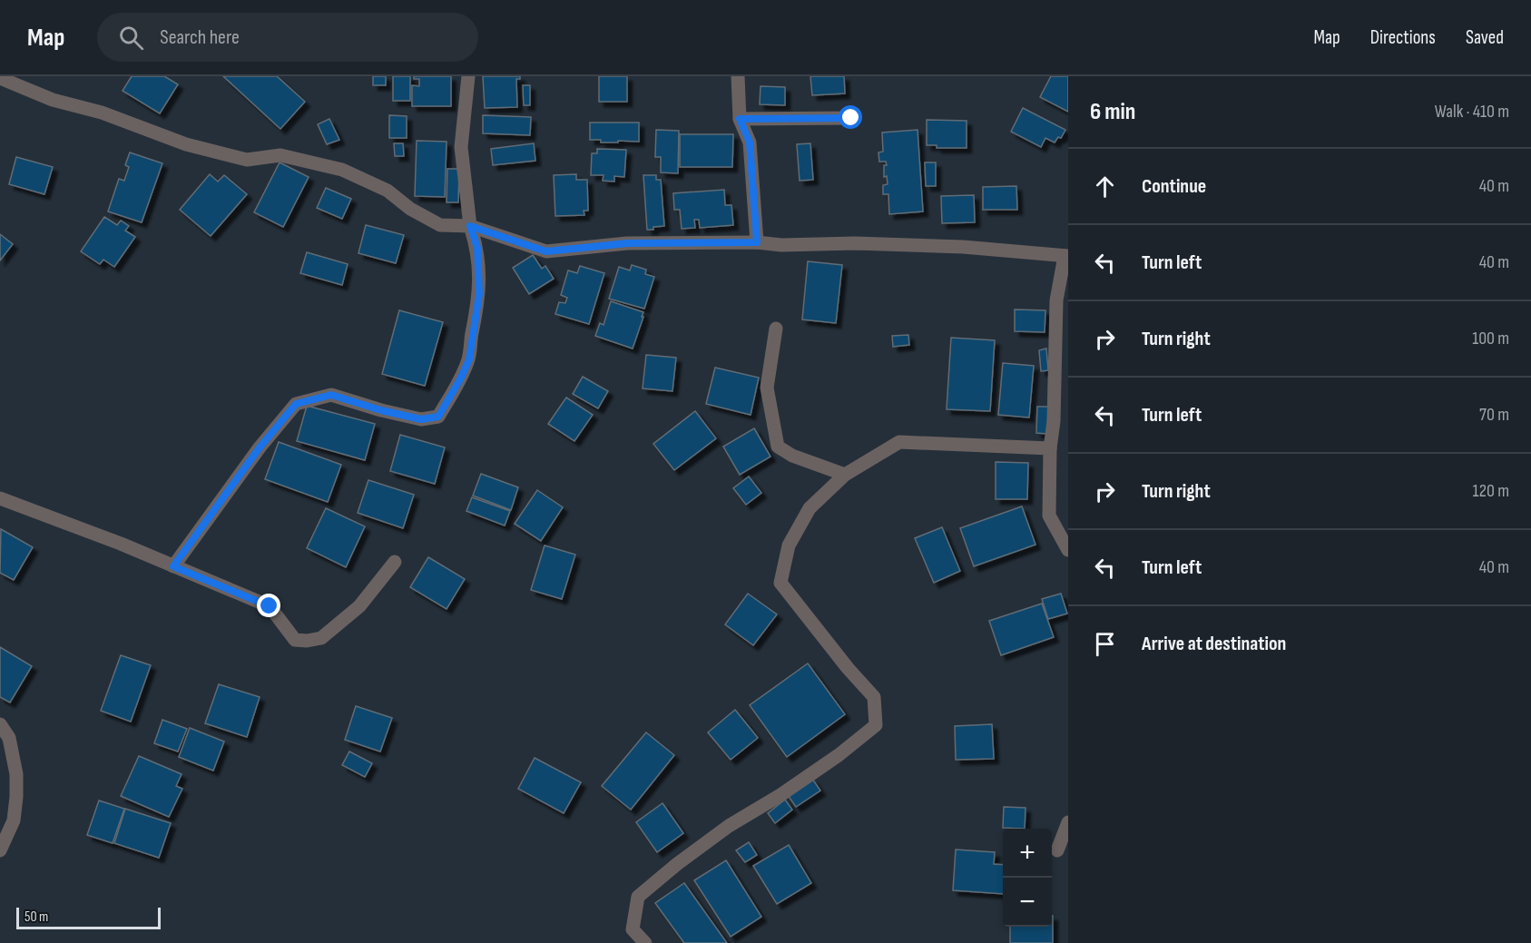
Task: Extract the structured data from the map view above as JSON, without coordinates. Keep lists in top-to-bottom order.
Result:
{
  "scale_bar": "50 m",
  "page": {
    "header": "Map",
    "search": "Search here",
    "nav": ["Map", "Directions", "Saved"],
    "heading": ["6 min", "Walk · 410 m"],
    "list": [
      ["Continue", "40 m"],
      ["Turn left", "40 m"],
      ["Turn right", "100 m"],
      ["Turn left", "70 m"],
      ["Turn right", "120 m"],
      ["Turn left", "40 m"],
      "Arrive at destination"
    ],
    "map_buttons": ["+", "−"],
    "scale": "50 m"
  }
}
